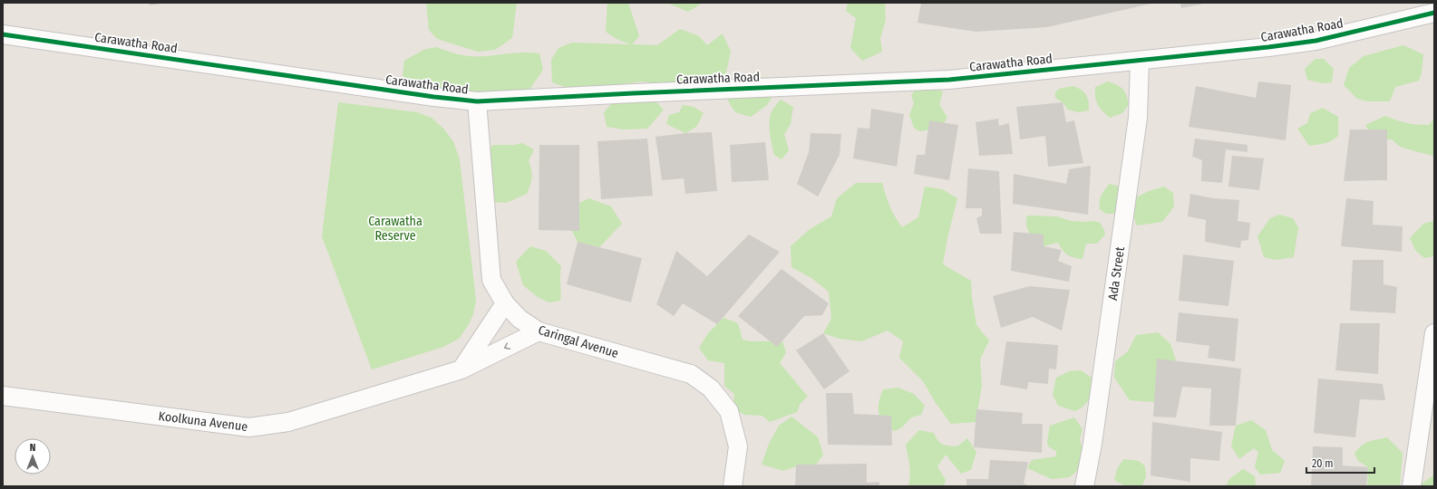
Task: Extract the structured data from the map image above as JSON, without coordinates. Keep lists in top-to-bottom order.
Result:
{
  "streets": {
    "street": [
      "Carawatha Road",
      "Ada Street",
      "Caringal Avenue",
      "Koolkuna Avenue"
    ]
  },
  "crossings": [
    ["Carawatha Road", "Ada Street"],
    ["Carawatha Road", "Caringal Avenue"],
    ["Caringal Avenue", "Koolkuna Avenue"]
  ],
  "parks": ["Carawatha Reserve"],
  "scale_bar": "20 m",
  "north": "top"
}
